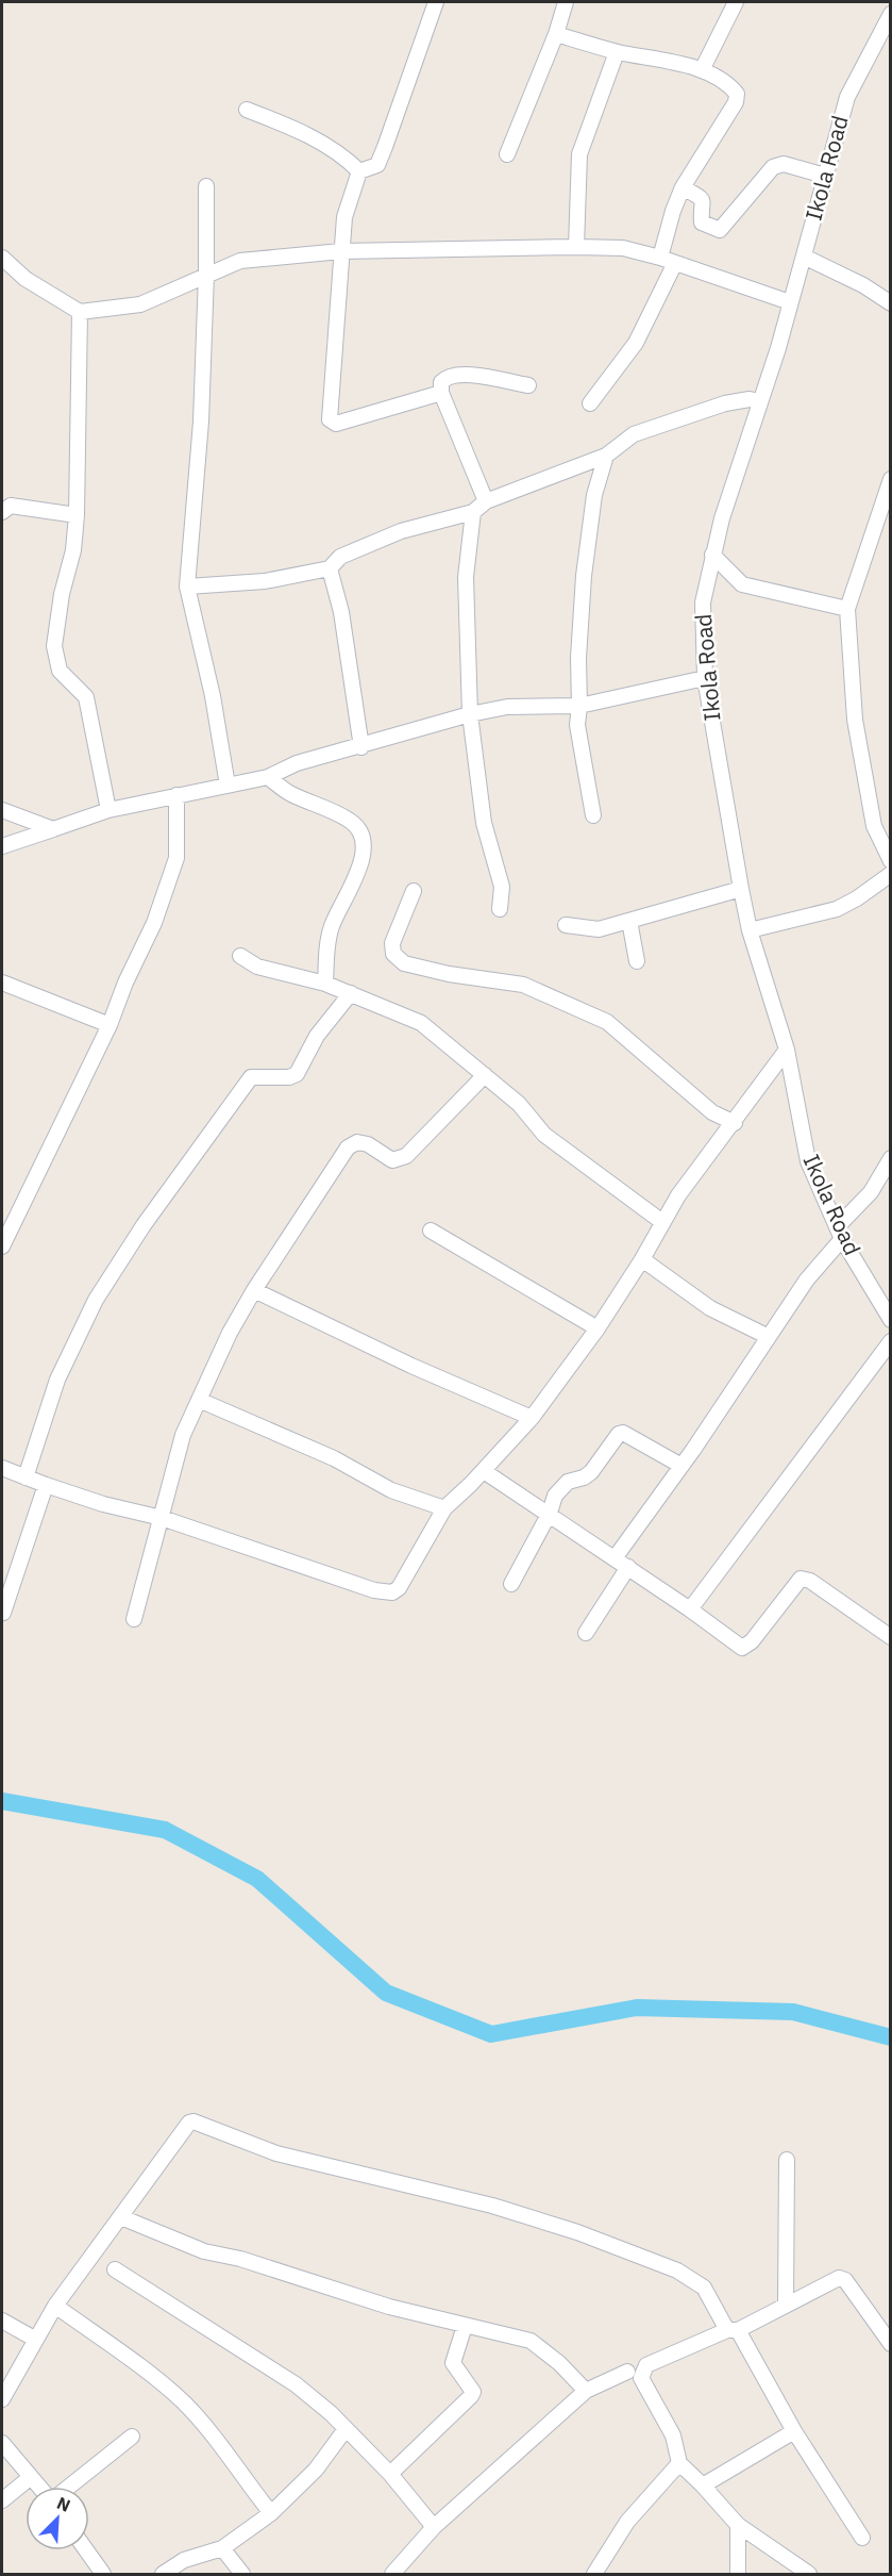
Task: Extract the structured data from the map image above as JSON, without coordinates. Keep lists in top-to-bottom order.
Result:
{
  "streets": {
    "street": ["Ikola Road"]
  },
  "north": "top right"
}
